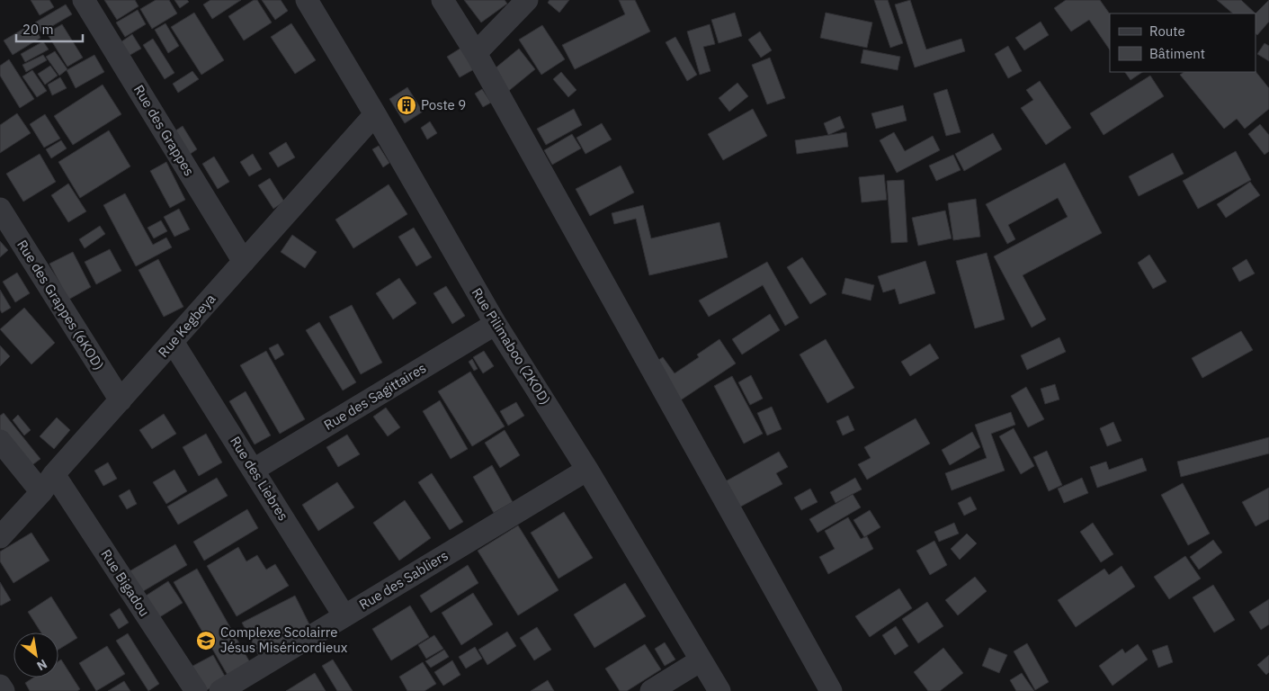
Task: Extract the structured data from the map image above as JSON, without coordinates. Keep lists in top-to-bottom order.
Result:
{
  "streets": {
    "street": [
      "Rue des Grappes",
      "Rue des Grappes (6KOD)",
      "Rue Kegbeya",
      "Rue Pilimaboo (2KOD)",
      "Rue des Sagittaires",
      "Rue des Liebres",
      "Rue des Sabliers",
      "Rue Bigadou"
    ]
  },
  "crossings": [
    ["Rue des Grappes", "Rue Kegbeya"],
    ["Rue des Grappes (6KOD)", "Rue Kegbeya"],
    ["Rue Kegbeya", "Rue Pilimaboo (2KOD)"],
    ["Rue Kegbeya", "Rue des Liebres"],
    ["Rue Kegbeya", "Rue Bigadou"],
    ["Rue Pilimaboo (2KOD)", "Rue des Sagittaires"],
    ["Rue Pilimaboo (2KOD)", "Rue des Sabliers"],
    ["Rue des Sagittaires", "Rue des Liebres"],
    ["Rue des Liebres", "Rue des Sabliers"]
  ],
  "places": {
    "building": ["Poste 9"],
    "school or university": ["Complexe Scolairre Jésus Miséricordieux"]
  },
  "legend": ["Route", "Bâtiment"],
  "scale_bar": "20 m",
  "north": "bottom right"
}
